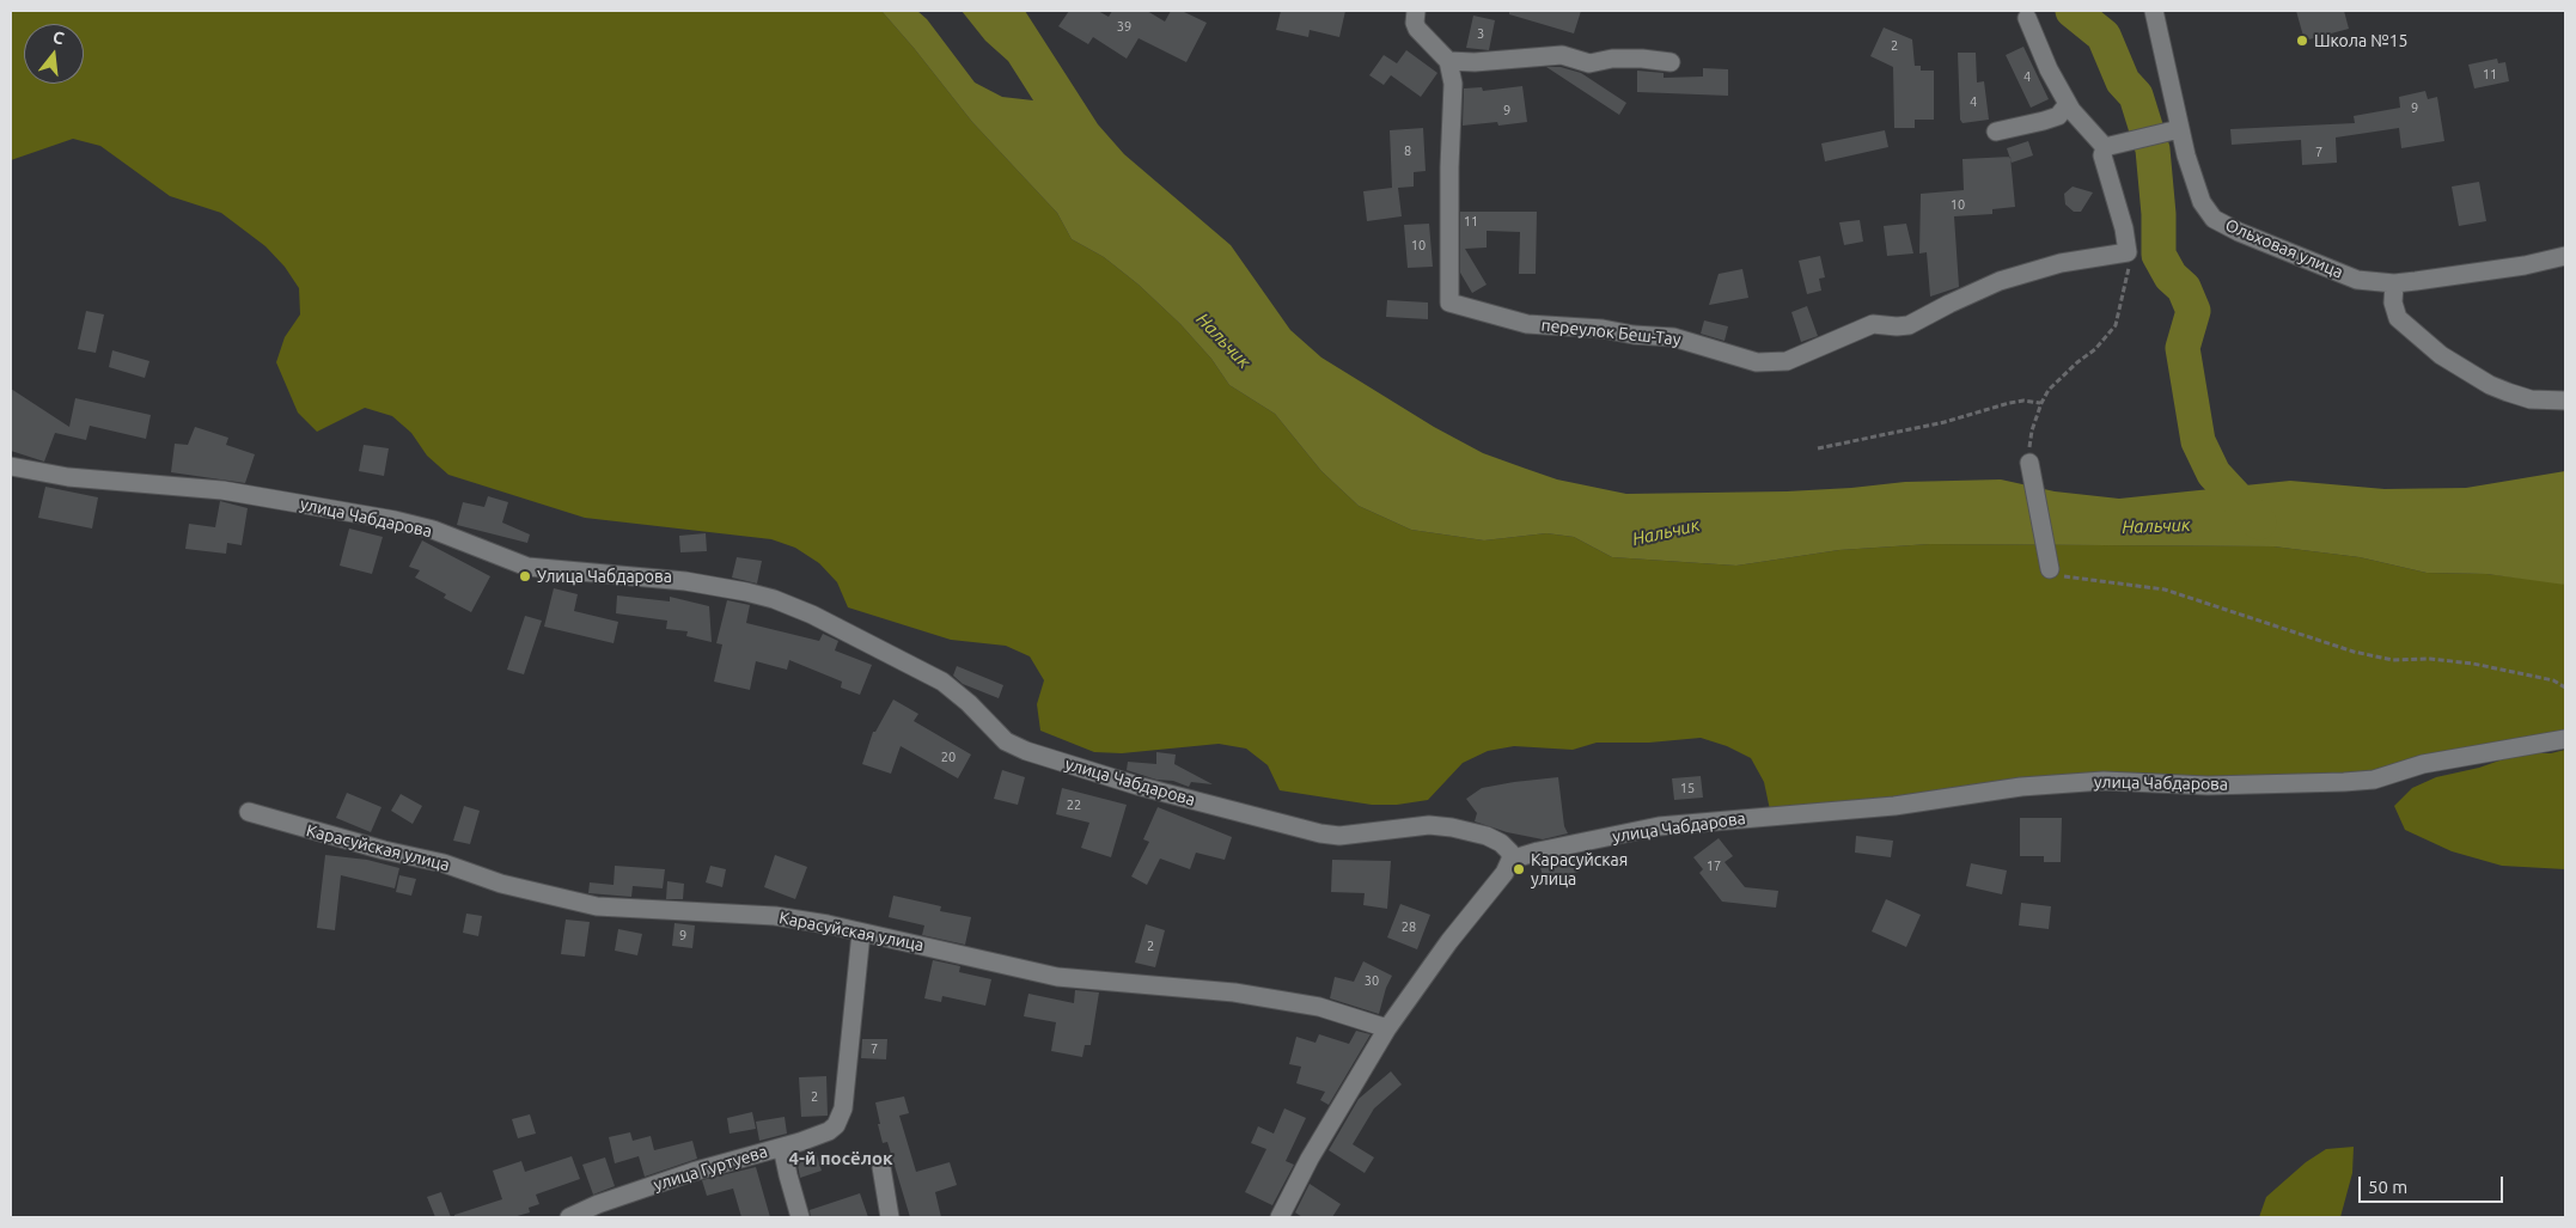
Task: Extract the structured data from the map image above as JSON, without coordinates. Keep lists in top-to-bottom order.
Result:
{
  "streets": {
    "street": [
      "Ольховая улица",
      "переулок Беш-Тау",
      "улица Чабдарова",
      "Карасуйская улица",
      "улица Гуртуева"
    ]
  },
  "crossings": [
    ["Карасуйская улица", "улица Гуртуева"]
  ],
  "districts": ["4-й посёлок"],
  "water": ["Нальчик"],
  "places": ["Школа №15", "Улица Чабдарова", "Карасуйская улица"],
  "house_numbers": [
    "39",
    "3",
    "2",
    "11",
    "4",
    "4",
    "9",
    "9",
    "8",
    "7",
    "10",
    "11",
    "10",
    "20",
    "15",
    "22",
    "17",
    "28",
    "9",
    "2",
    "30",
    "7",
    "2"
  ],
  "scale_bar": "50 m",
  "north": "top"
}
